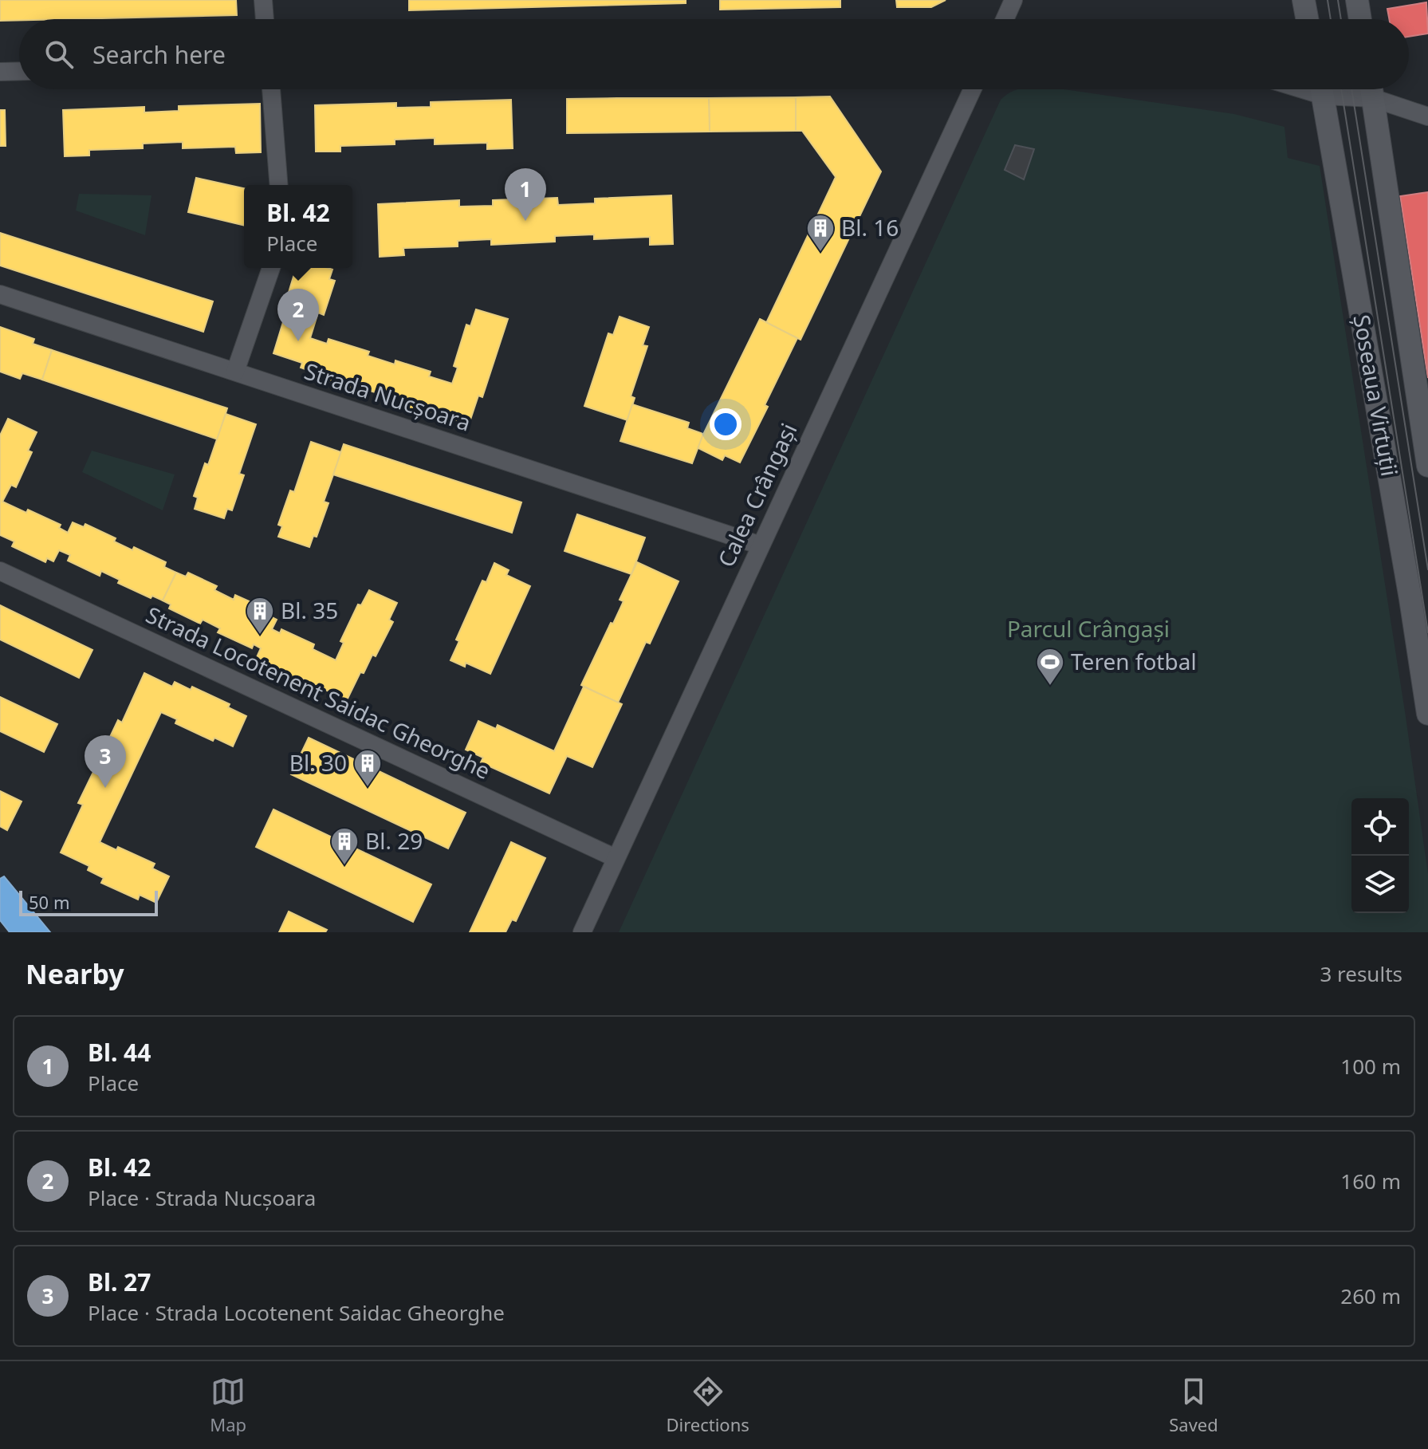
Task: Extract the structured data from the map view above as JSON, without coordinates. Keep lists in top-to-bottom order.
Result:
{
  "streets": {
    "main road": ["Șoseaua Virtuții"],
    "street": ["Strada Nucșoara", "Calea Crângași", "Strada Locotenent Saidac Gheorghe"]
  },
  "crossings": [
    ["Strada Nucșoara", "Calea Crângași"],
    ["Calea Crângași", "Strada Locotenent Saidac Gheorghe"]
  ],
  "parks": ["Parcul Crângași"],
  "places": {
    "building": [
      "Bl. 16",
      "Bl. 35",
      "Bl. 30",
      "Bl. 29"
    ],
    "sports": ["Teren fotbal"]
  },
  "scale_bar": "50 m",
  "page": {
    "search": "Search here",
    "pins": ["1", "2", "3"],
    "popup": ["Bl. 42", "Place"],
    "scale": "50 m",
    "heading": ["Nearby", "3 results"],
    "list": [
      {
        "mark": "1",
        "name": "Bl. 44",
        "note": "Place",
        "value": "100 m"
      },
      {
        "mark": "2",
        "name": "Bl. 42",
        "note": "Place · Strada Nucșoara",
        "value": "160 m"
      },
      {
        "mark": "3",
        "name": "Bl. 27",
        "note": "Place · Strada Locotenent Saidac Gheorghe",
        "value": "260 m"
      }
    ],
    "nav": ["Map", "Directions", "Saved"]
  }
}
